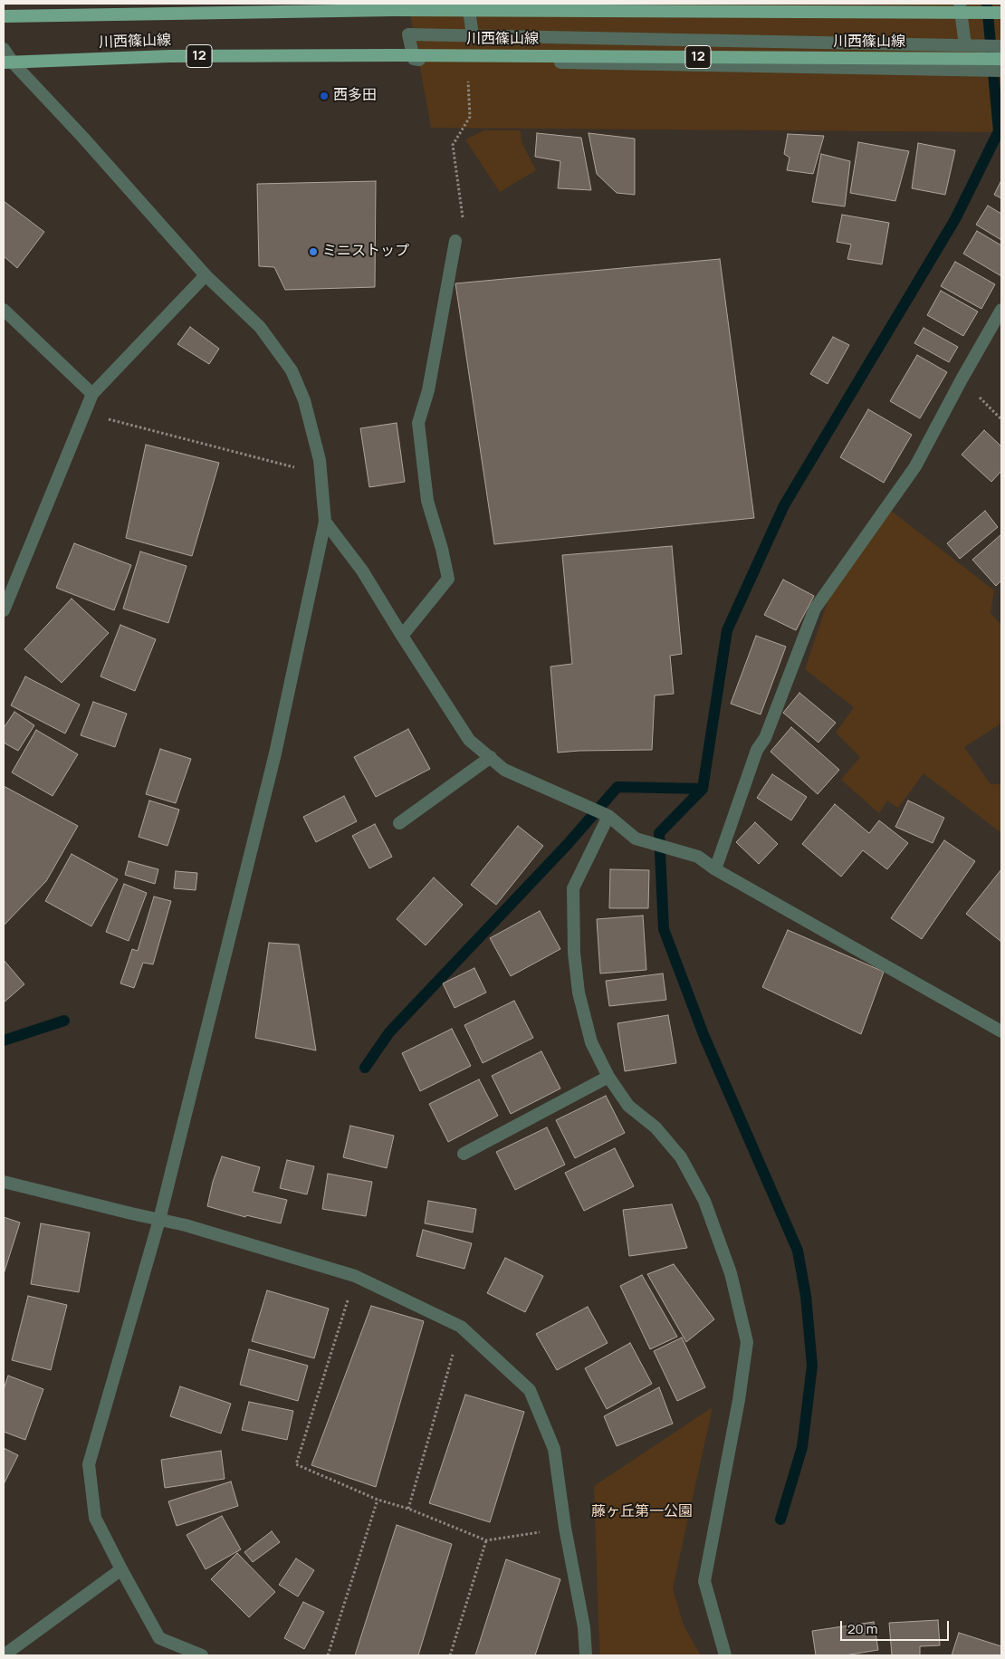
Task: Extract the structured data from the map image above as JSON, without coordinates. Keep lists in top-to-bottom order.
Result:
{
  "streets": {
    "main road": ["川西篠山線", "12"]
  },
  "parks": ["藤ヶ丘第一公園"],
  "places": ["西多田", "ミニストップ"],
  "scale_bar": "20 m"
}
